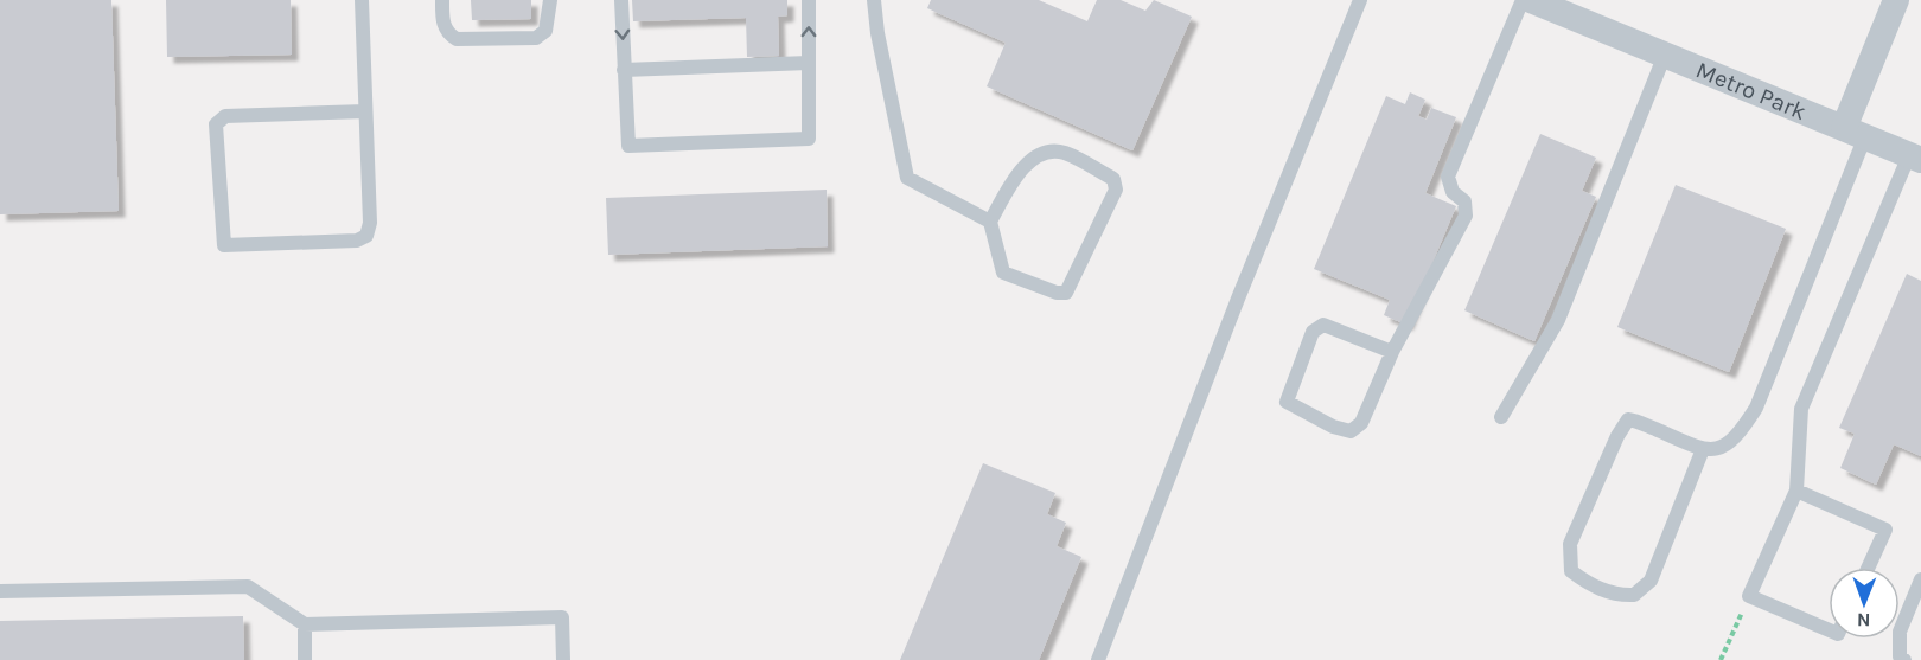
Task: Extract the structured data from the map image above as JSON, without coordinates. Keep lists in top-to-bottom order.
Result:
{
  "streets": {
    "street": ["Metro Park"]
  },
  "north": "bottom"
}
